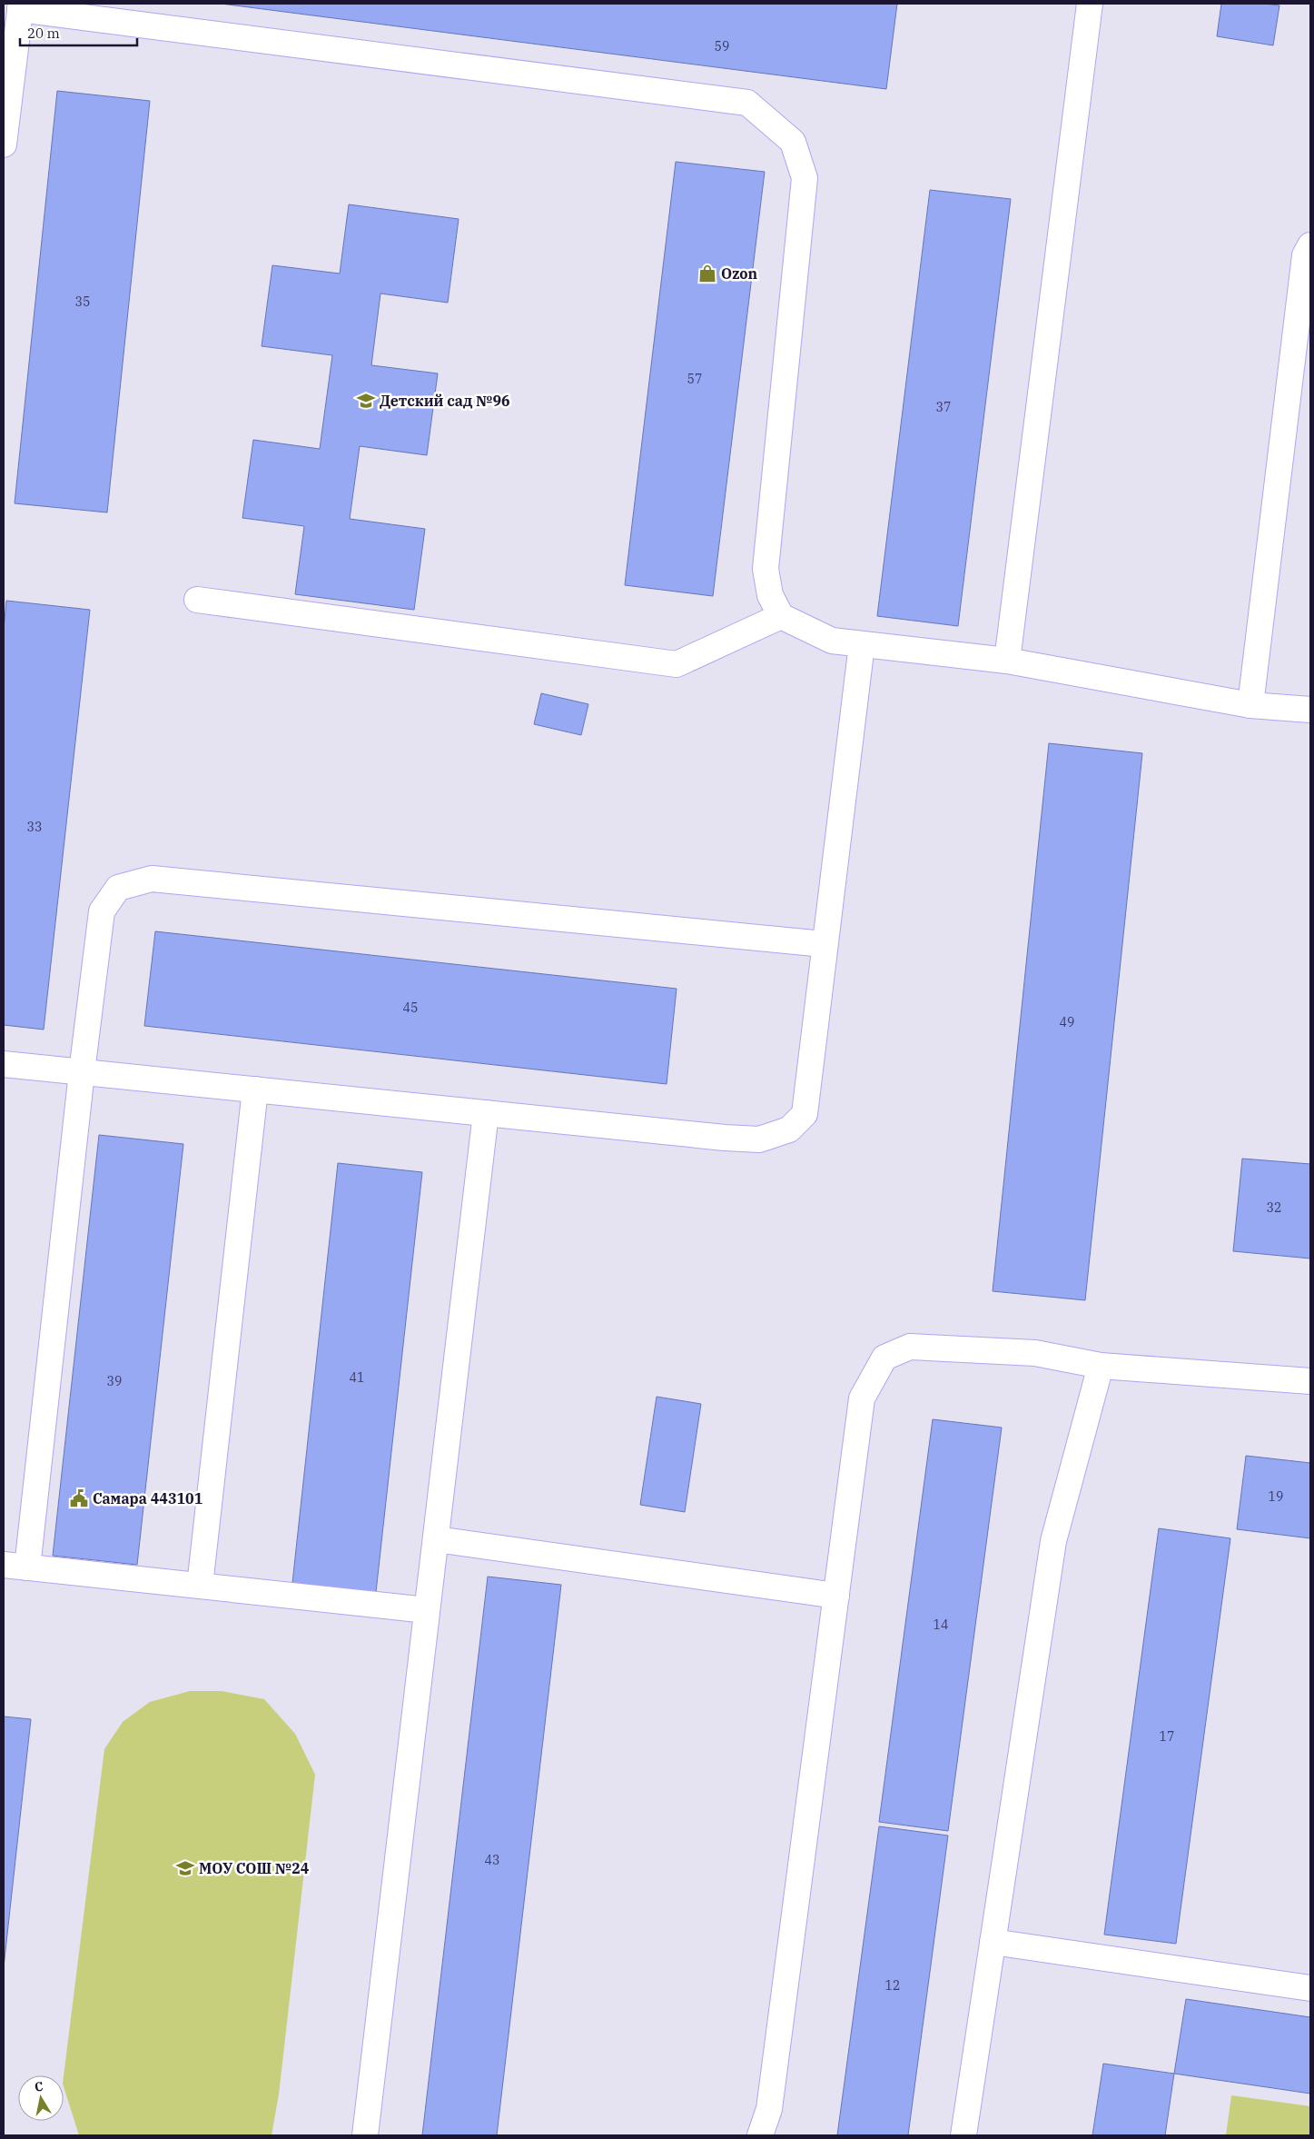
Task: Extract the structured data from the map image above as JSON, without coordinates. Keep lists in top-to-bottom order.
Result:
{
  "places": {
    "shop": ["Ozon"],
    "school or university": ["Детский сад №96", "МОУ СОШ №24"],
    "public building": ["Самара 443101"]
  },
  "house_numbers": [
    "59",
    "35",
    "57",
    "37",
    "33",
    "45",
    "49",
    "32",
    "41",
    "39",
    "19",
    "14",
    "17",
    "43",
    "12"
  ],
  "scale_bar": "20 m",
  "north": "top"
}
